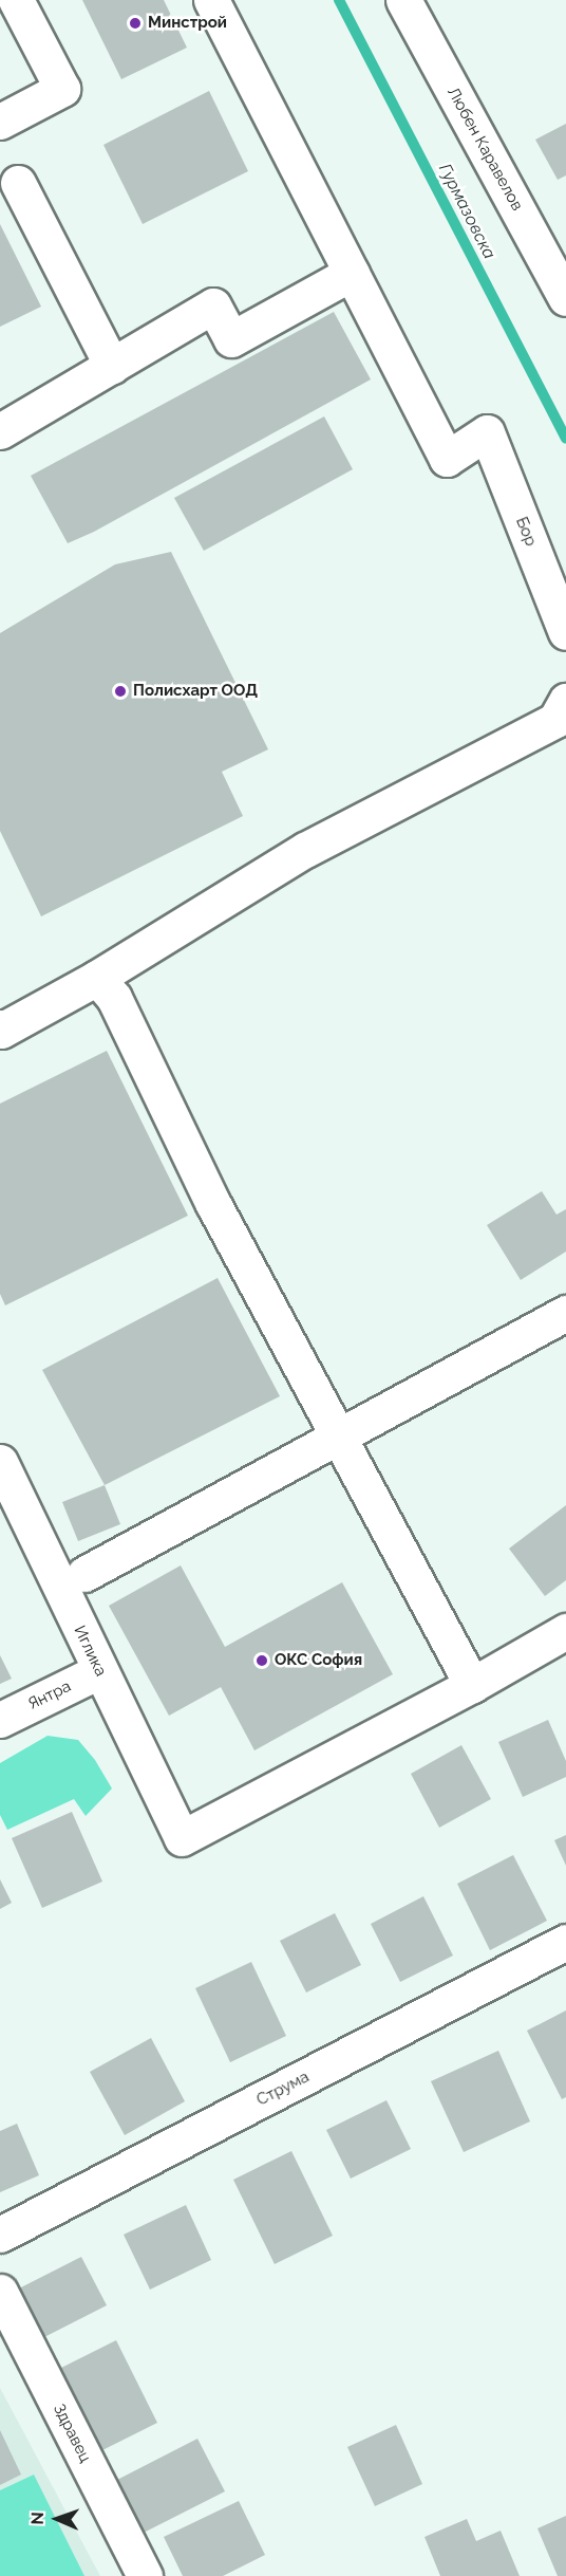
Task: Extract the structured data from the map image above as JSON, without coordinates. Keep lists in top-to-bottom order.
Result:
{
  "streets": {
    "street": [
      "Любен Каравелов",
      "Бор",
      "Иглика",
      "Янтра",
      "Струма",
      "Здравец"
    ]
  },
  "crossings": [
    ["Иглика", "Янтра"]
  ],
  "water": ["Гурмазовска"],
  "places": ["Минстрой", "Полисхарт ООД", "ОКС София"],
  "north": "left"
}
